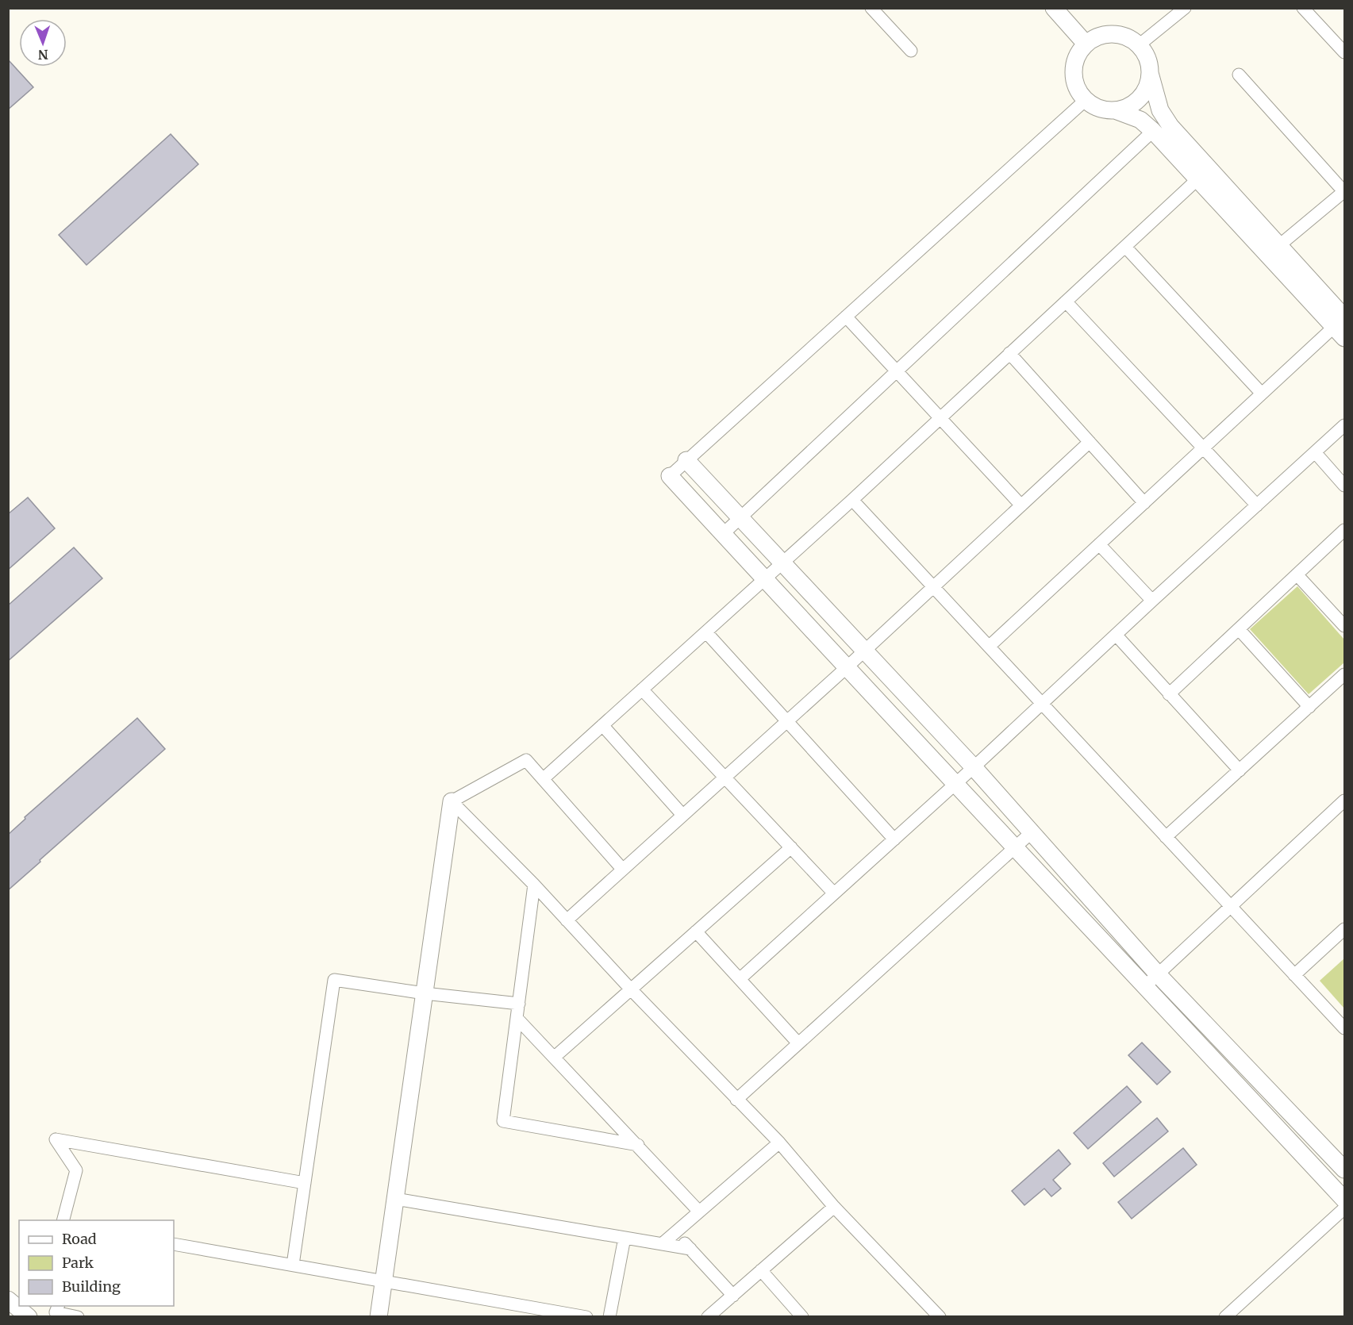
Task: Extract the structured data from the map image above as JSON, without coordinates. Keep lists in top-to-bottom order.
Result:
{
  "legend": ["Road", "Park", "Building"],
  "north": "bottom"
}
